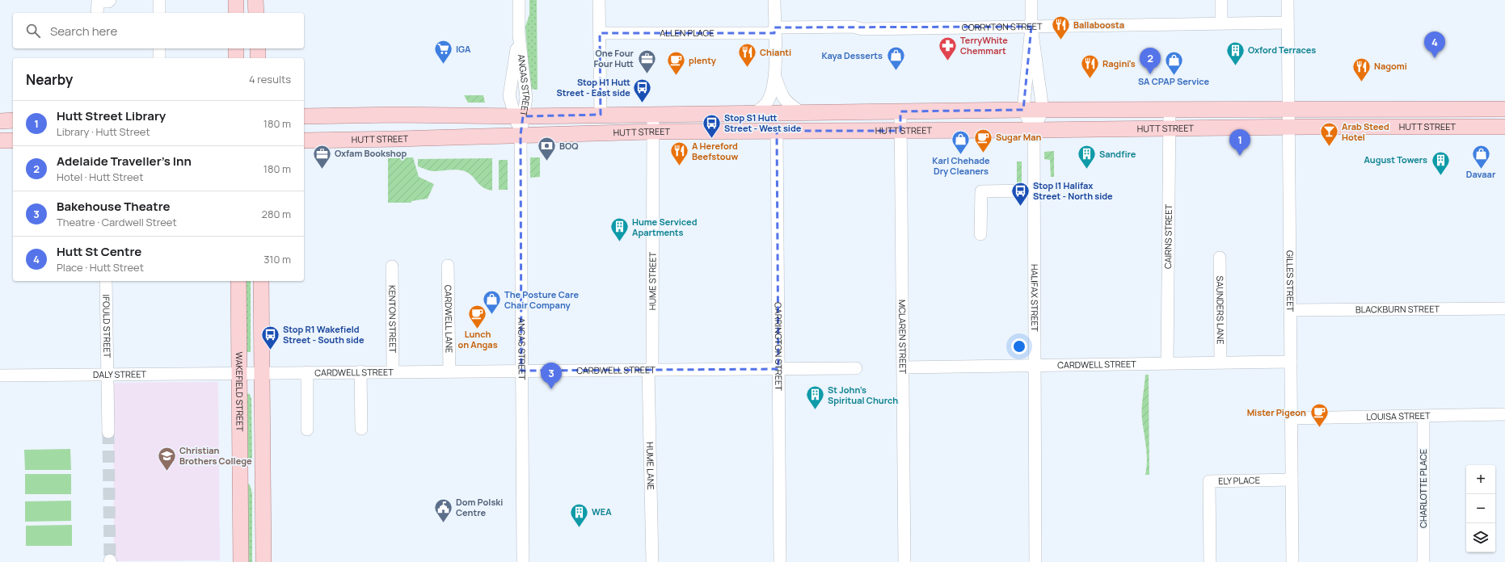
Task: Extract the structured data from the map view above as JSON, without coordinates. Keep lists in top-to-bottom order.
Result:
{
  "streets": {
    "main road": ["HUTT STREET", "WAKEFIELD STREET"],
    "street": [
      "CORRYTON STREET",
      "ALLEN PLACE",
      "ANGAS STREET",
      "CAIRNS STREET",
      "HUME STREET",
      "GILLES STREET",
      "HALIFAX STREET",
      "BLACKBURN STREET",
      "SAUNDERS LANE",
      "KENTON STREET",
      "CARDWELL LANE",
      "IFOULD STREET",
      "MCLAREN STREET",
      "CARRINGTON STREET",
      "CARDWELL STREET",
      "DALY STREET",
      "LOUISA STREET",
      "HUME LANE",
      "ELY PLACE",
      "CHARLOTTE PLACE"
    ]
  },
  "crossings": [
    ["CORRYTON STREET", "ALLEN PLACE"],
    ["CORRYTON STREET", "GILLES STREET"],
    ["ANGAS STREET", "HUTT STREET"],
    ["ANGAS STREET", "CARDWELL STREET"],
    ["HUTT STREET", "CAIRNS STREET"],
    ["HUTT STREET", "HUME STREET"],
    ["HUTT STREET", "GILLES STREET"],
    ["HUTT STREET", "HALIFAX STREET"],
    ["HUTT STREET", "MCLAREN STREET"],
    ["HUTT STREET", "CARRINGTON STREET"],
    ["CAIRNS STREET", "CARDWELL STREET"],
    ["HUME STREET", "CARDWELL STREET"],
    ["HUME STREET", "HUME LANE"],
    ["GILLES STREET", "BLACKBURN STREET"],
    ["GILLES STREET", "CARDWELL STREET"],
    ["GILLES STREET", "LOUISA STREET"],
    ["GILLES STREET", "ELY PLACE"],
    ["HALIFAX STREET", "CARDWELL STREET"],
    ["SAUNDERS LANE", "CARDWELL STREET"],
    ["KENTON STREET", "CARDWELL STREET"],
    ["CARDWELL LANE", "CARDWELL STREET"],
    ["IFOULD STREET", "DALY STREET"],
    ["MCLAREN STREET", "CARDWELL STREET"],
    ["CARRINGTON STREET", "CARDWELL STREET"],
    ["CARDWELL STREET", "DALY STREET"],
    ["CARDWELL STREET", "WAKEFIELD STREET"],
    ["CARDWELL STREET", "HUME LANE"],
    ["DALY STREET", "WAKEFIELD STREET"],
    ["LOUISA STREET", "CHARLOTTE PLACE"]
  ],
  "places": {
    "restaurant": [
      "Ballaboosta",
      "Chianti",
      "Ragini's",
      "Nagomi",
      "A Hereford Beefstouw"
    ],
    "pharmacy": ["TerryWhite Chemmart"],
    "supermarket": ["IGA"],
    "building": [
      "Oxford Terraces",
      "Sandfire",
      "August Towers",
      "Hume Serviced Apartments",
      "St John’s Spiritual Church",
      "WEA"
    ],
    "shop": [
      "Kaya Desserts",
      "SA CPAP Service",
      "Karl Chehade Dry Cleaners",
      "Davaar",
      "The Posture Care Chair Company"
    ],
    "office": ["One Four Four Hutt", "Oxfam Bookshop"],
    "cafe": [
      "plenty",
      "Sugar Man",
      "Lunch on Angas",
      "Mister Pigeon"
    ],
    "bus stop": [
      "Stop H1 Hutt Street - East side",
      "Stop S1 Hutt Street - West side",
      "Stop I1 Halifax Street - North side",
      "Stop R1 Wakefield Street - South side"
    ],
    "bar": ["Arab Steed Hotel"],
    "bank": ["BOQ"],
    "school or university": ["Christian Brothers College"],
    "public building": ["Dom Polski Centre"]
  },
  "page": {
    "search": "Search here",
    "pins": [
      "4",
      "2",
      "1",
      "3"
    ],
    "heading": ["Nearby", "4 results"],
    "list": [
      {
        "mark": "1",
        "name": "Hutt Street Library",
        "note": "Library · Hutt Street",
        "value": "180 m"
      },
      {
        "mark": "2",
        "name": "Adelaide Traveller's Inn",
        "note": "Hotel · Hutt Street",
        "value": "180 m"
      },
      {
        "mark": "3",
        "name": "Bakehouse Theatre",
        "note": "Theatre · Cardwell Street",
        "value": "280 m"
      },
      {
        "mark": "4",
        "name": "Hutt St Centre",
        "note": "Place · Hutt Street",
        "value": "310 m"
      }
    ],
    "map_buttons": ["+", "−"]
  }
}
